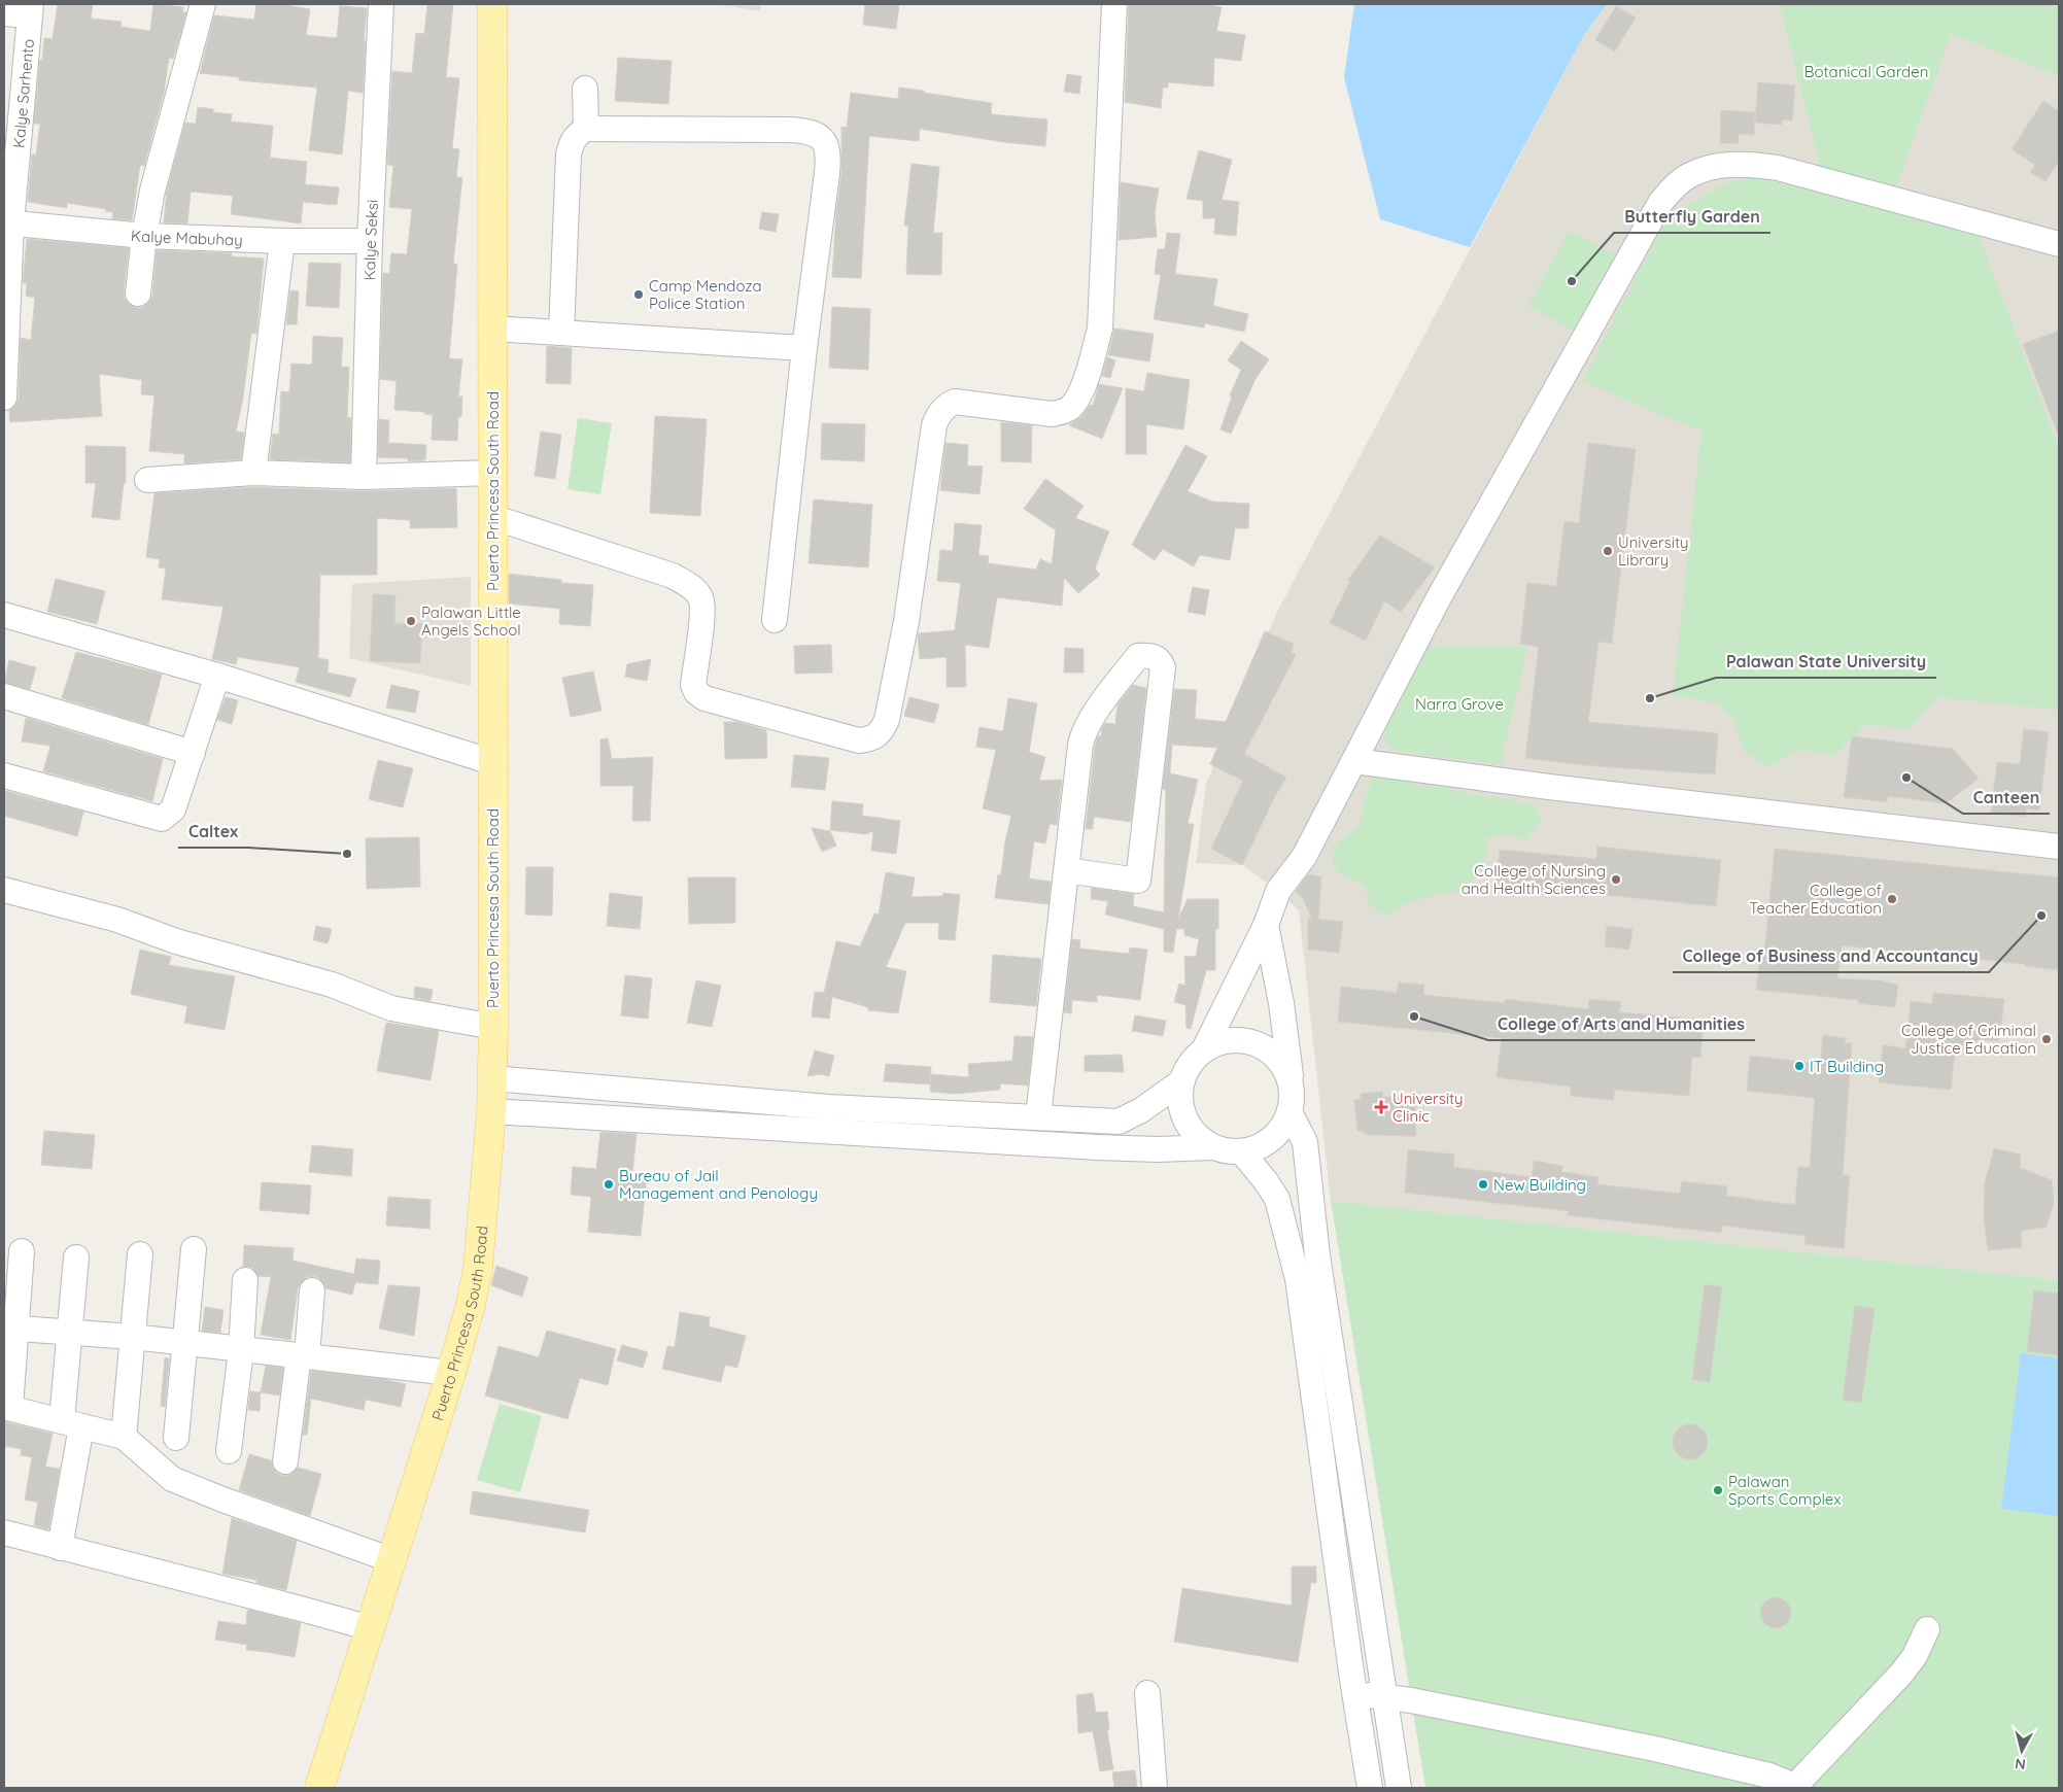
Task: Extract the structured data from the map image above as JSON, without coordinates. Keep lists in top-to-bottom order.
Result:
{
  "streets": {
    "main road": ["Puerto Princesa South Road"],
    "street": ["Kalye Sarhento", "Kalye Mabuhay", "Kalye Seksi"]
  },
  "crossings": [
    ["Kalye Sarhento", "Kalye Mabuhay"],
    ["Kalye Mabuhay", "Kalye Seksi"]
  ],
  "parks": ["Botanical Garden", "Narra Grove"],
  "places": {
    "other": [
      "Butterfly Garden",
      "Camp Mendoza Police Station",
      "University Library",
      "Palawan Little Angels School",
      "Palawan State University",
      "Canteen",
      "Caltex",
      "College of Nursing and Health Sciences",
      "College of Teacher Education",
      "College of Business and Accountancy",
      "College of Arts and Humanities",
      "College of Criminal Justice Education",
      "IT Building",
      "Bureau of Jail Management and Penology",
      "New Building",
      "Palawan Sports Complex"
    ],
    "health": ["University Clinic"]
  },
  "north": "bottom"
}
